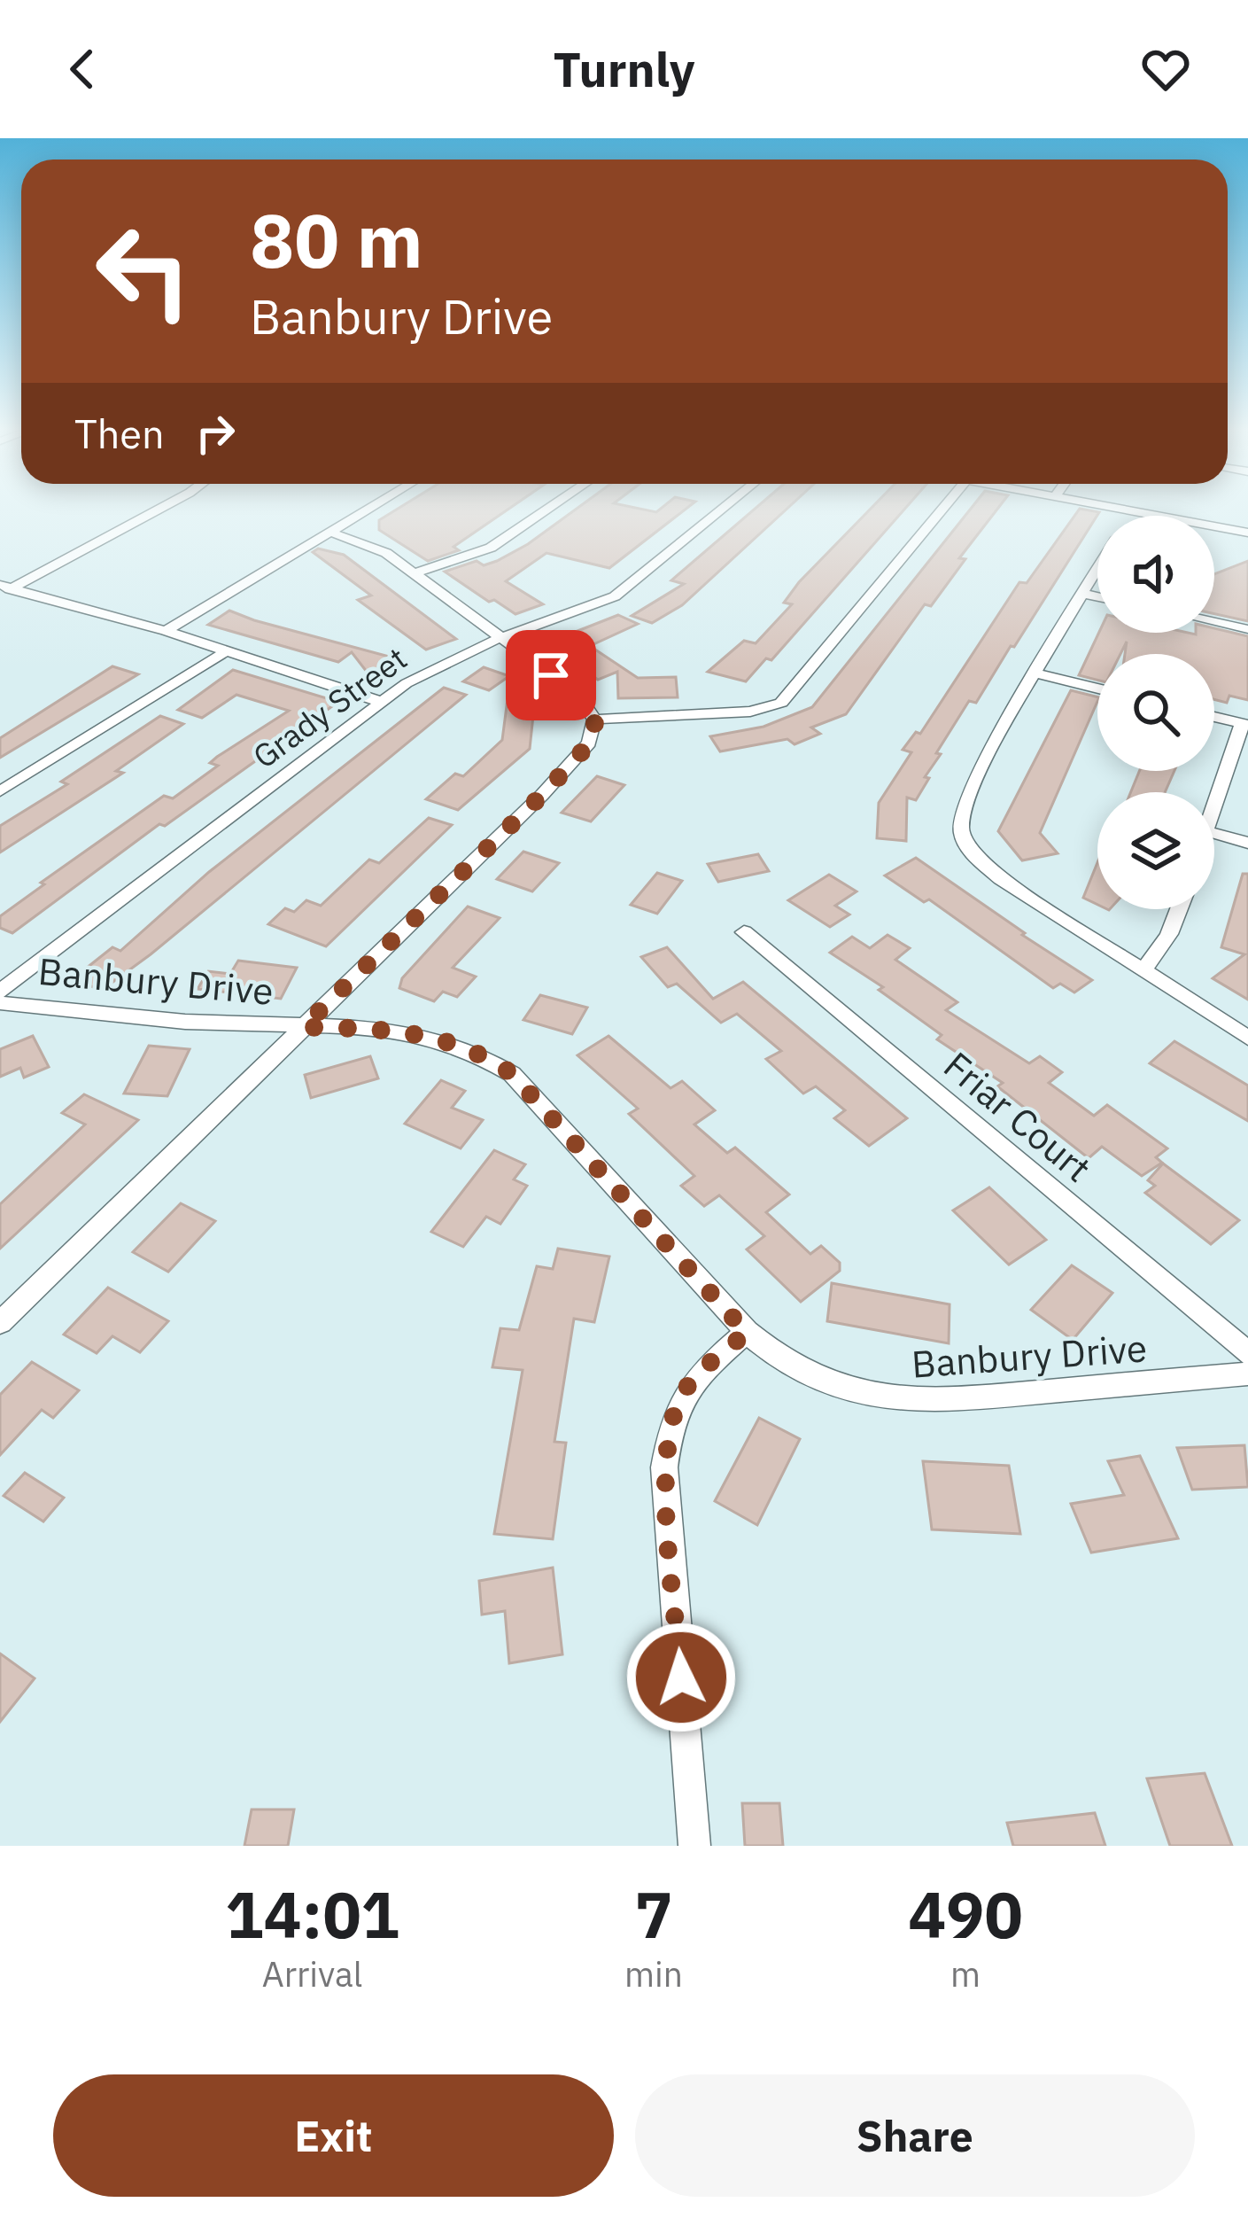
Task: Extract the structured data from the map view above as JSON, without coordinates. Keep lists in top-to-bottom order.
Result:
{
  "streets": {
    "street": ["Grady Street", "Banbury Drive", "Friar Court"]
  },
  "page": {
    "header": "Turnly",
    "turn": ["80 m", "Banbury Drive"],
    "then": "Then",
    "eta": [
      "14:01",
      "Arrival",
      "7",
      "min",
      "490",
      "m"
    ],
    "buttons": ["Exit", "Share"]
  }
}
